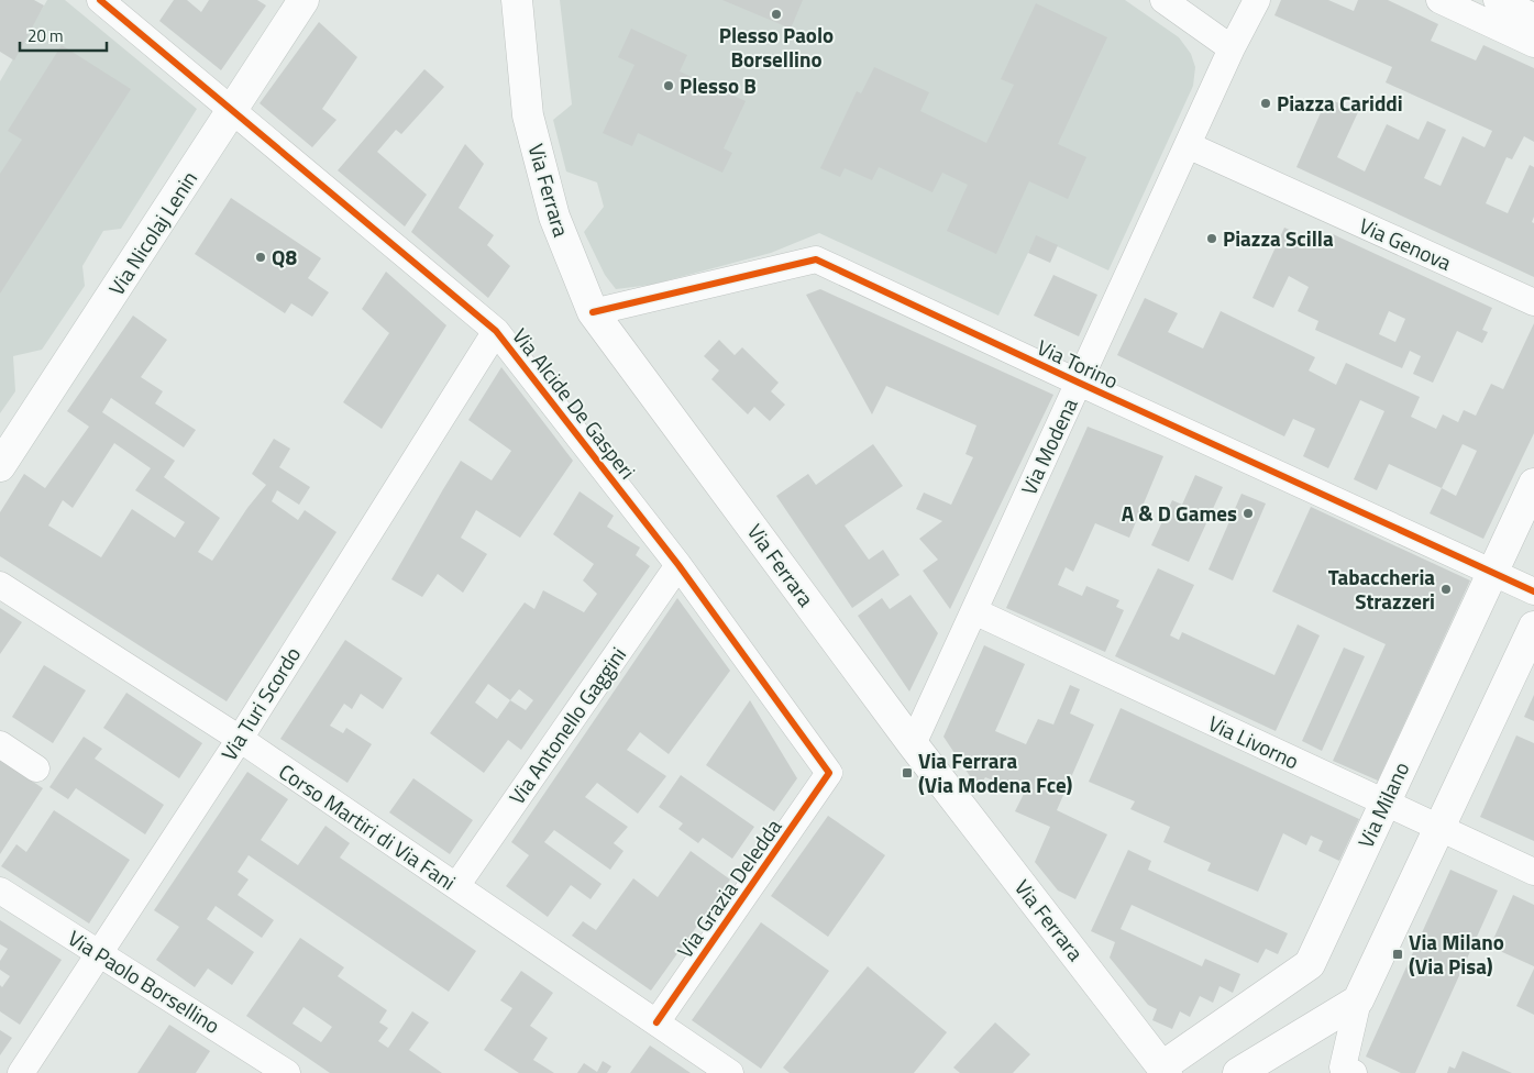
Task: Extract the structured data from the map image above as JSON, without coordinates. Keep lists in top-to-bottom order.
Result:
{
  "streets": {
    "street": [
      "Via Ferrara",
      "Via Nicolaj Lenin",
      "Via Genova",
      "Via Torino",
      "Via Alcide De Gasperi",
      "Via Modena",
      "Via Turi Scordo",
      "Via Antonello Gaggini",
      "Via Livorno",
      "Via Milano",
      "Corso Martiri di Via Fani",
      "Via Grazia Deledda",
      "Via Paolo Borsellino"
    ]
  },
  "crossings": [
    ["Via Ferrara", "Via Torino"],
    ["Via Ferrara", "Via Modena"],
    ["Via Ferrara", "Via Milano"],
    ["Via Nicolaj Lenin", "Via Alcide De Gasperi"],
    ["Via Genova", "Via Modena"],
    ["Via Torino", "Via Modena"],
    ["Via Torino", "Via Milano"],
    ["Via Alcide De Gasperi", "Via Turi Scordo"],
    ["Via Alcide De Gasperi", "Via Antonello Gaggini"],
    ["Via Alcide De Gasperi", "Via Grazia Deledda"],
    ["Via Modena", "Via Livorno"],
    ["Via Turi Scordo", "Corso Martiri di Via Fani"],
    ["Via Turi Scordo", "Via Paolo Borsellino"],
    ["Via Antonello Gaggini", "Corso Martiri di Via Fani"],
    ["Via Livorno", "Via Milano"],
    ["Corso Martiri di Via Fani", "Via Grazia Deledda"]
  ],
  "places": {
    "other": [
      "Plesso Paolo Borsellino",
      "Plesso B",
      "Piazza Cariddi",
      "Piazza Scilla",
      "Q8",
      "A & D Games",
      "Tabaccheria Strazzeri"
    ],
    "transit": ["Via Ferrara (Via Modena Fce)", "Via Milano (Via Pisa)"]
  },
  "scale_bar": "20 m"
}
